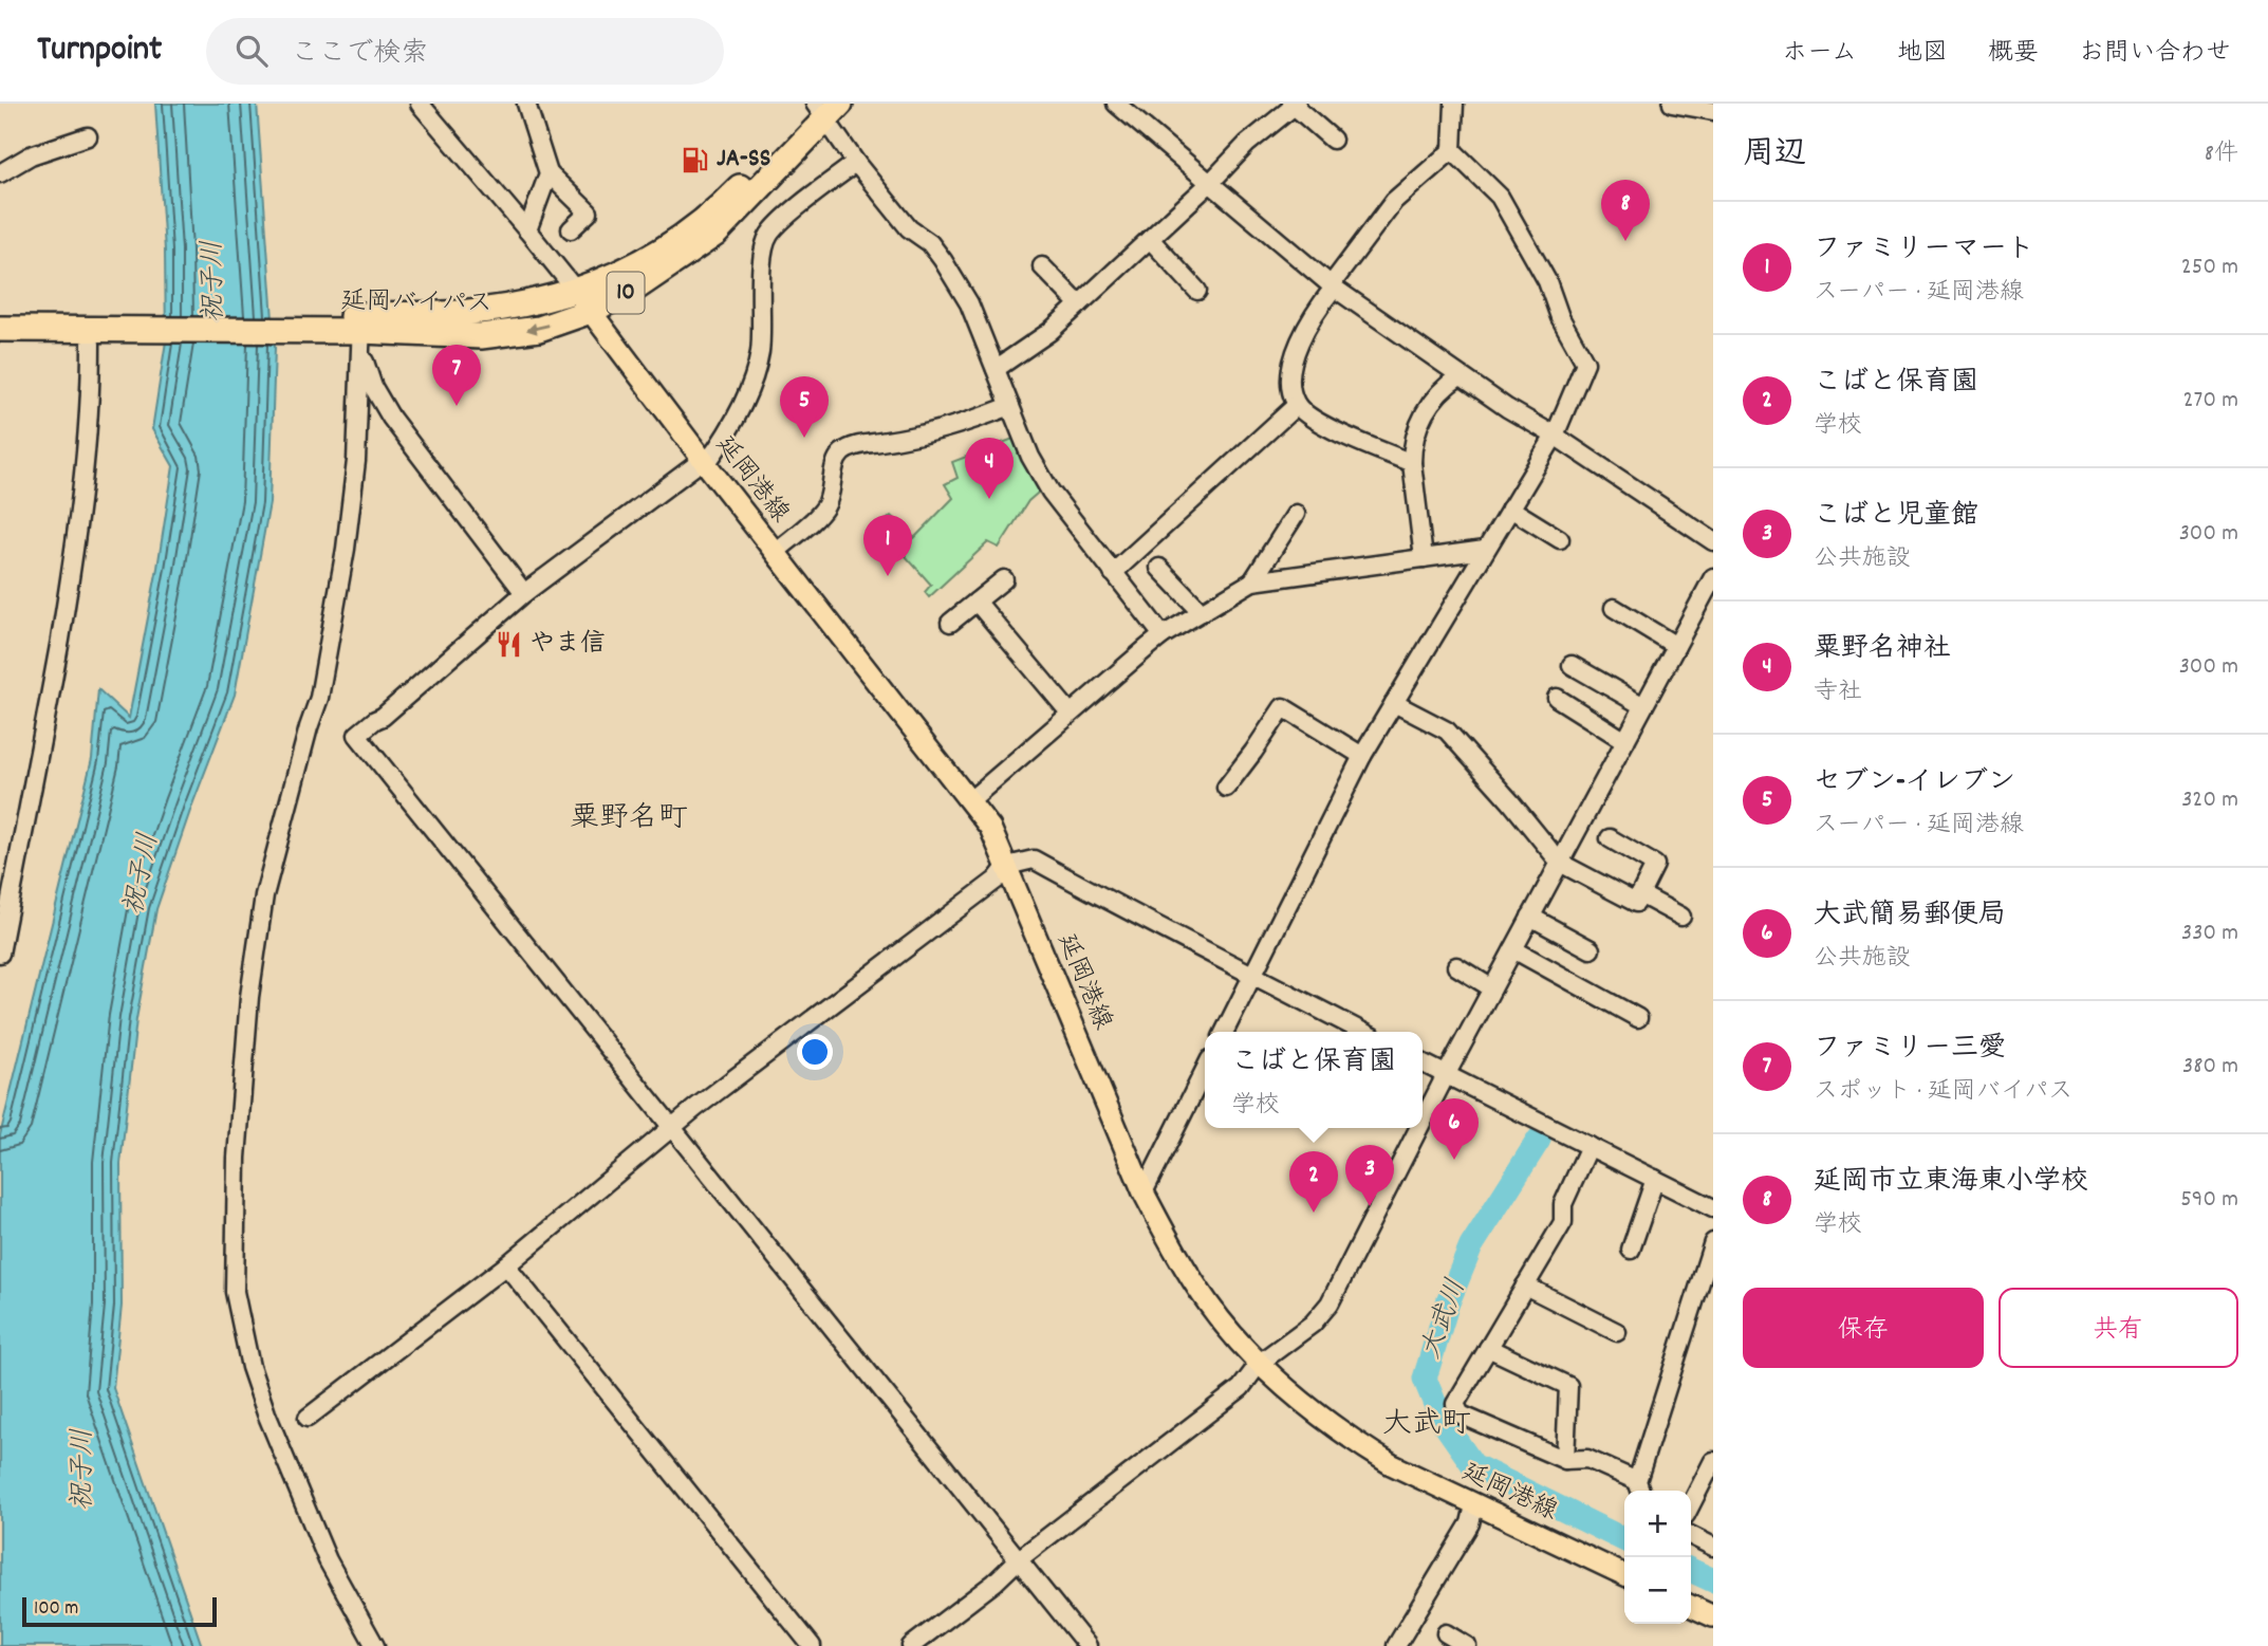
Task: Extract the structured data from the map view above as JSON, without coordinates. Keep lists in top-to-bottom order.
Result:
{
  "streets": {
    "highway": ["10", "延岡バイパス"],
    "main road": ["延岡港線"]
  },
  "crossings": [
    ["延岡バイパス", "延岡港線"]
  ],
  "districts": ["粟野名町", "大武町"],
  "water": ["祝子川", "大武川"],
  "places": {
    "fuel station": ["JA-SS"],
    "restaurant": ["やま信"]
  },
  "scale_bar": "100 m",
  "page": {
    "header": "Turnpoint",
    "search": "ここで検索",
    "nav": [
      "ホーム",
      "地図",
      "概要",
      "お問い合わせ"
    ],
    "heading": ["周辺", "8件"],
    "pins": [
      "8",
      "7",
      "5",
      "4",
      "1",
      "6",
      "3",
      "2"
    ],
    "list": [
      {
        "mark": "1",
        "name": "ファミリーマート",
        "note": "スーパー · 延岡港線",
        "value": "250 m"
      },
      {
        "mark": "2",
        "name": "こばと保育園",
        "note": "学校",
        "value": "270 m"
      },
      {
        "mark": "3",
        "name": "こばと児童館",
        "note": "公共施設",
        "value": "300 m"
      },
      {
        "mark": "4",
        "name": "粟野名神社",
        "note": "寺社",
        "value": "300 m"
      },
      {
        "mark": "5",
        "name": "セブン-イレブン",
        "note": "スーパー · 延岡港線",
        "value": "320 m"
      },
      {
        "mark": "6",
        "name": "大武簡易郵便局",
        "note": "公共施設",
        "value": "330 m"
      },
      {
        "mark": "7",
        "name": "ファミリー三愛",
        "note": "スポット · 延岡バイパス",
        "value": "380 m"
      },
      {
        "mark": "8",
        "name": "延岡市立東海東小学校",
        "note": "学校",
        "value": "590 m"
      }
    ],
    "popup": ["こばと保育園", "学校"],
    "buttons": ["保存", "共有"],
    "map_buttons": ["+", "−"],
    "scale": "100 m"
  }
}
